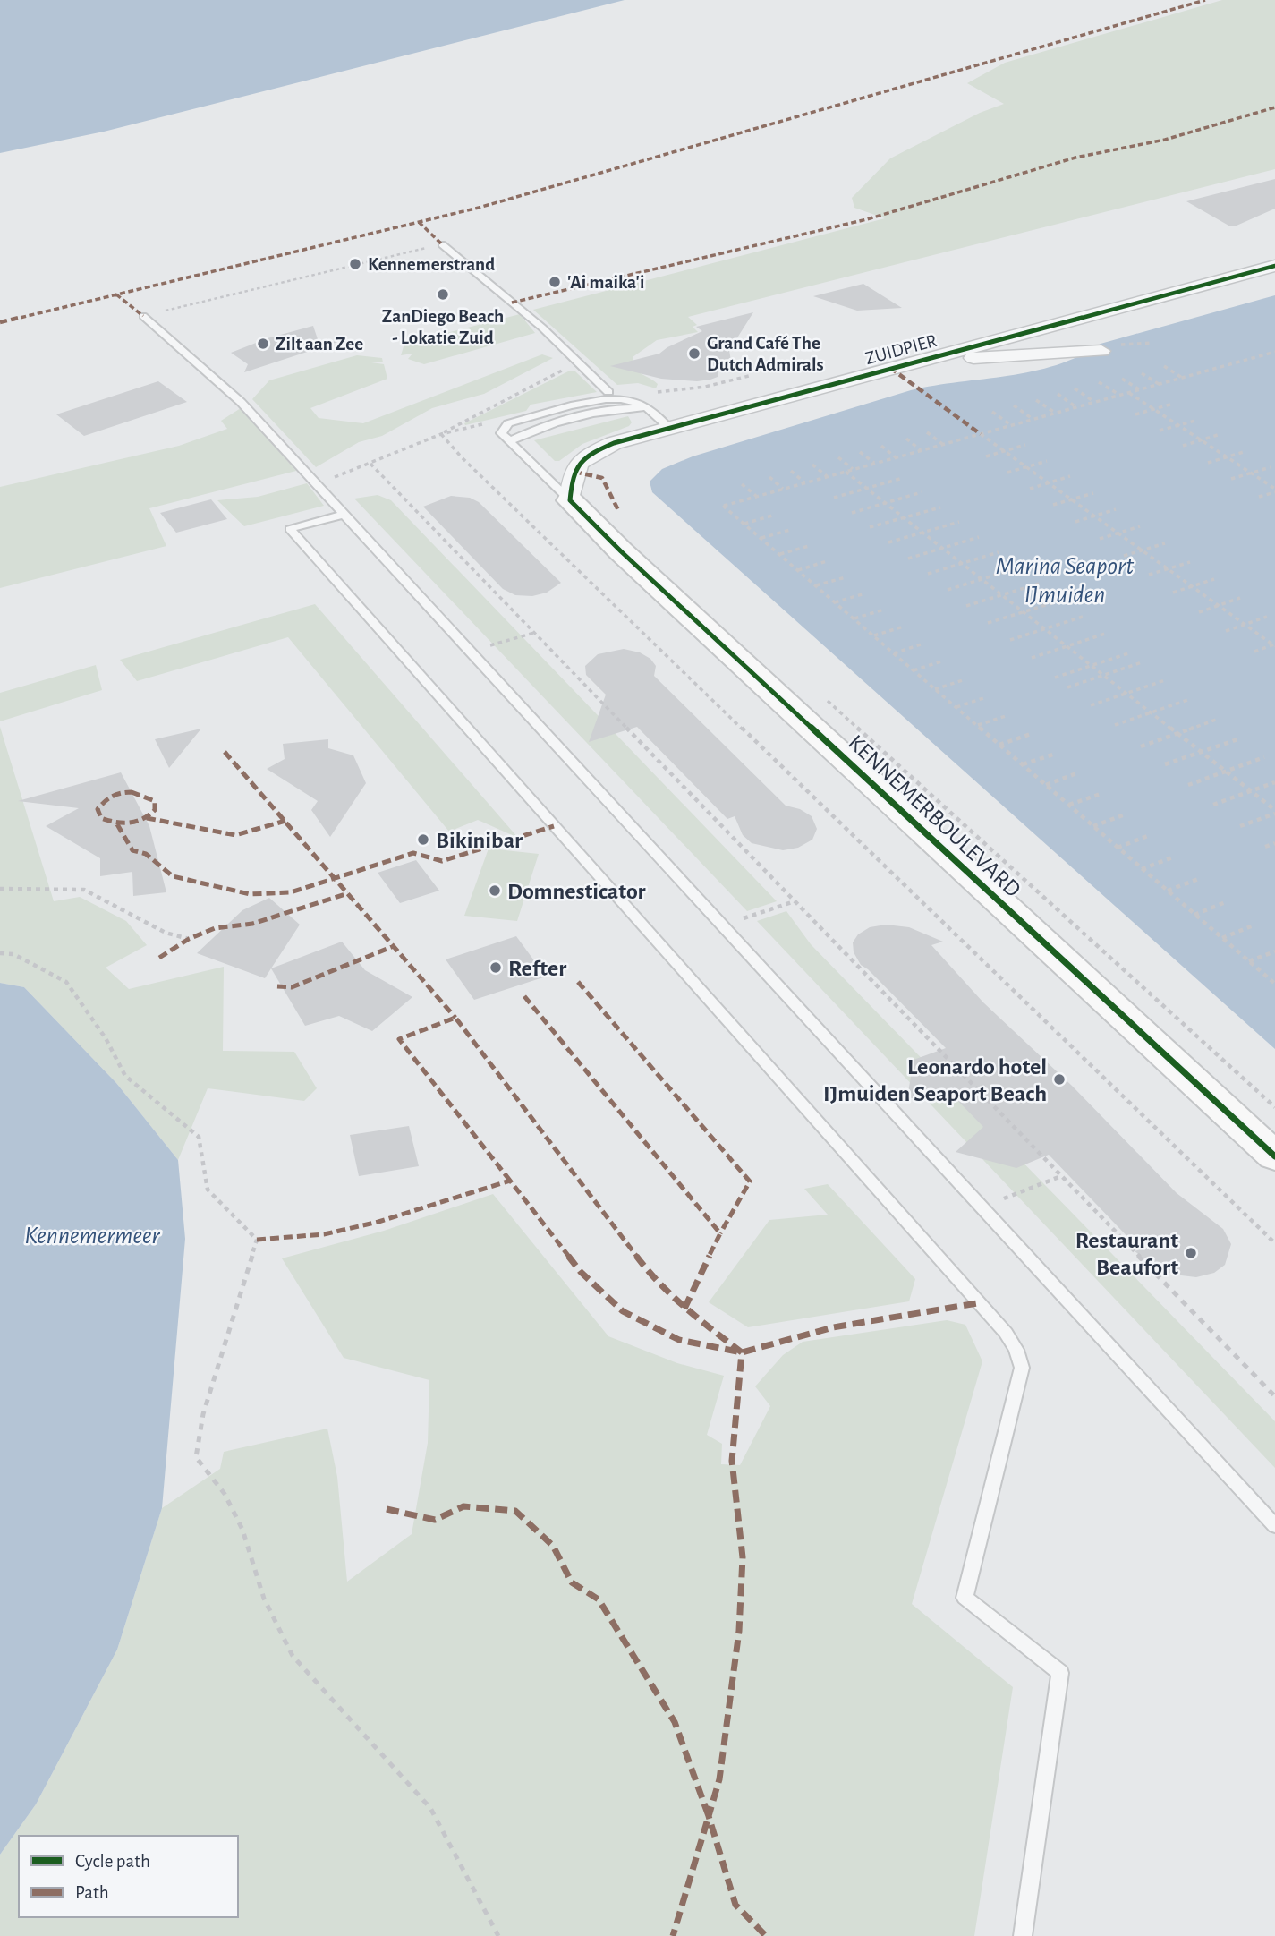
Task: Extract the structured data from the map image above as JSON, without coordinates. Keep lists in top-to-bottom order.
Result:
{
  "streets": {
    "street": ["ZUIDPIER", "KENNEMERBOULEVARD"]
  },
  "crossings": [
    ["ZUIDPIER", "KENNEMERBOULEVARD"]
  ],
  "water": ["Marina Seaport IJmuiden", "Kennemermeer"],
  "places": [
    "Kennemerstrand",
    "'Ai maika'i",
    "ZanDiego Beach - Lokatie Zuid",
    "Zilt aan Zee",
    "Grand Café The Dutch Admirals",
    "Bikinibar",
    "Domnesticator",
    "Refter",
    "Leonardo hotel IJmuiden Seaport Beach",
    "Restaurant Beaufort"
  ],
  "legend": ["Cycle path", "Path"]
}
